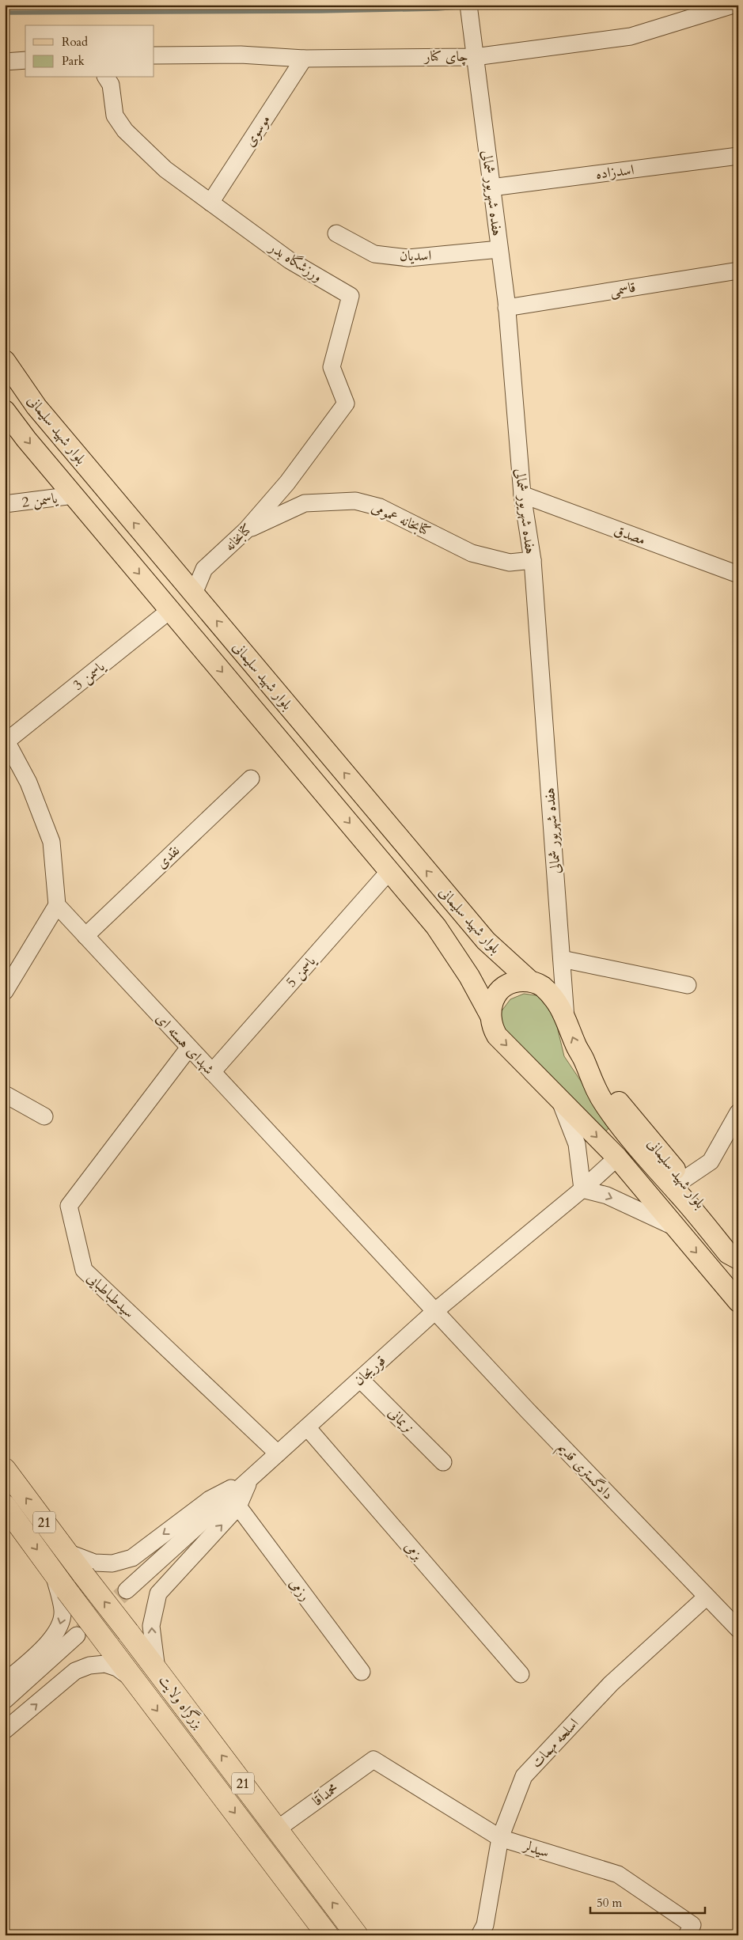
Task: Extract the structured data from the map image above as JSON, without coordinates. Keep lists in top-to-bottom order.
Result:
{
  "streets": {
    "highway": ["21", "بزرگراه ولایت"],
    "main road": ["بلوار شهید سلیمانی"],
    "street": [
      "چای کنار",
      "موسوی",
      "اسدزاده",
      "هفده شهریور شمالی",
      "اسدیان",
      "ورزشگاه بدر",
      "قاسمی",
      "یاسمن 2",
      "کتابخانه عمومی",
      "مصدق",
      "کتابخانه",
      "یاسمن 3",
      "نقدی",
      "یاسمن 5",
      "شهدای هسته ای",
      "سیدطباطبایی",
      "قوریجان",
      "نریمانی",
      "دادگستری قدیم",
      "بزمی",
      "رزمی",
      "اسلحه مهمات",
      "محمدآقا",
      "سیدلر"
    ]
  },
  "crossings": [
    ["چای کنار", "موسوی"],
    ["چای کنار", "هفده شهریور شمالی"],
    ["موسوی", "ورزشگاه بدر"],
    ["اسدزاده", "هفده شهریور شمالی"],
    ["هفده شهریور شمالی", "اسدیان"],
    ["هفده شهریور شمالی", "قاسمی"],
    ["هفده شهریور شمالی", "بلوار شهید سلیمانی"],
    ["هفده شهریور شمالی", "کتابخانه عمومی"],
    ["هفده شهریور شمالی", "مصدق"],
    ["ورزشگاه بدر", "کتابخانه"],
    ["بلوار شهید سلیمانی", "یاسمن 2"],
    ["بلوار شهید سلیمانی", "کتابخانه"],
    ["بلوار شهید سلیمانی", "یاسمن 3"],
    ["بلوار شهید سلیمانی", "یاسمن 5"],
    ["بلوار شهید سلیمانی", "قوریجان"],
    ["کتابخانه عمومی", "کتابخانه"],
    ["نقدی", "شهدای هسته ای"],
    ["یاسمن 5", "شهدای هسته ای"],
    ["شهدای هسته ای", "سیدطباطبایی"],
    ["شهدای هسته ای", "قوریجان"],
    ["شهدای هسته ای", "دادگستری قدیم"],
    ["سیدطباطبایی", "قوریجان"],
    ["قوریجان", "نریمانی"],
    ["قوریجان", "دادگستری قدیم"],
    ["قوریجان", "بزمی"],
    ["دادگستری قدیم", "اسلحه مهمات"],
    ["بزرگراه ولایت", "محمدآقا"],
    ["اسلحه مهمات", "سیدلر"],
    ["محمدآقا", "سیدلر"]
  ],
  "legend": ["Road", "Park"],
  "scale_bar": "50 m"
}
